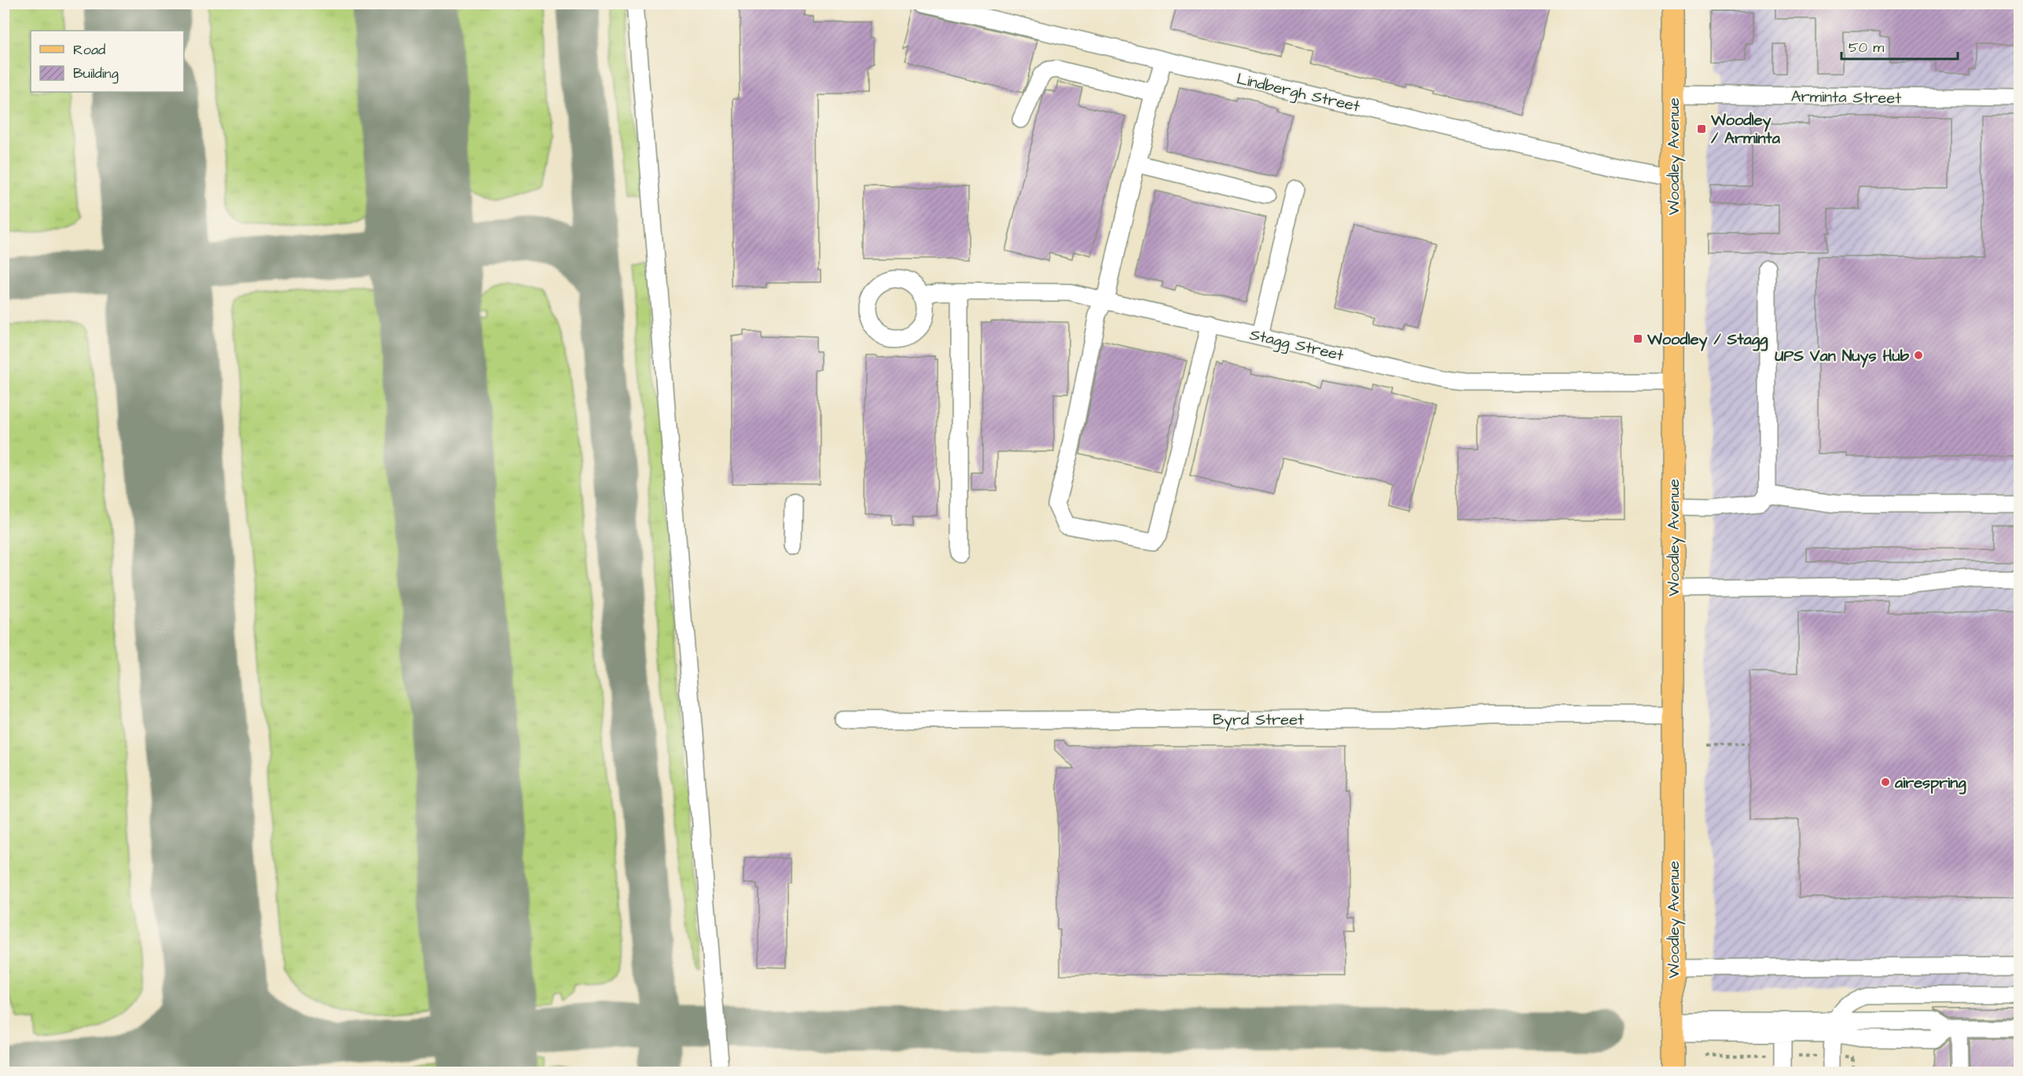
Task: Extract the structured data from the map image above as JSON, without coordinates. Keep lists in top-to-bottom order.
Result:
{
  "streets": {
    "main road": ["Woodley Avenue"],
    "street": [
      "Lindbergh Street",
      "Arminta Street",
      "Stagg Street",
      "Byrd Street"
    ]
  },
  "crossings": [
    ["Lindbergh Street", "Woodley Avenue"],
    ["Arminta Street", "Woodley Avenue"],
    ["Woodley Avenue", "Stagg Street"],
    ["Woodley Avenue", "Byrd Street"]
  ],
  "places": {
    "transit": ["Woodley / Arminta", "Woodley / Stagg"],
    "other": ["UPS Van Nuys Hub", "airespring"]
  },
  "legend": ["Road", "Building"],
  "scale_bar": "50 m"
}
